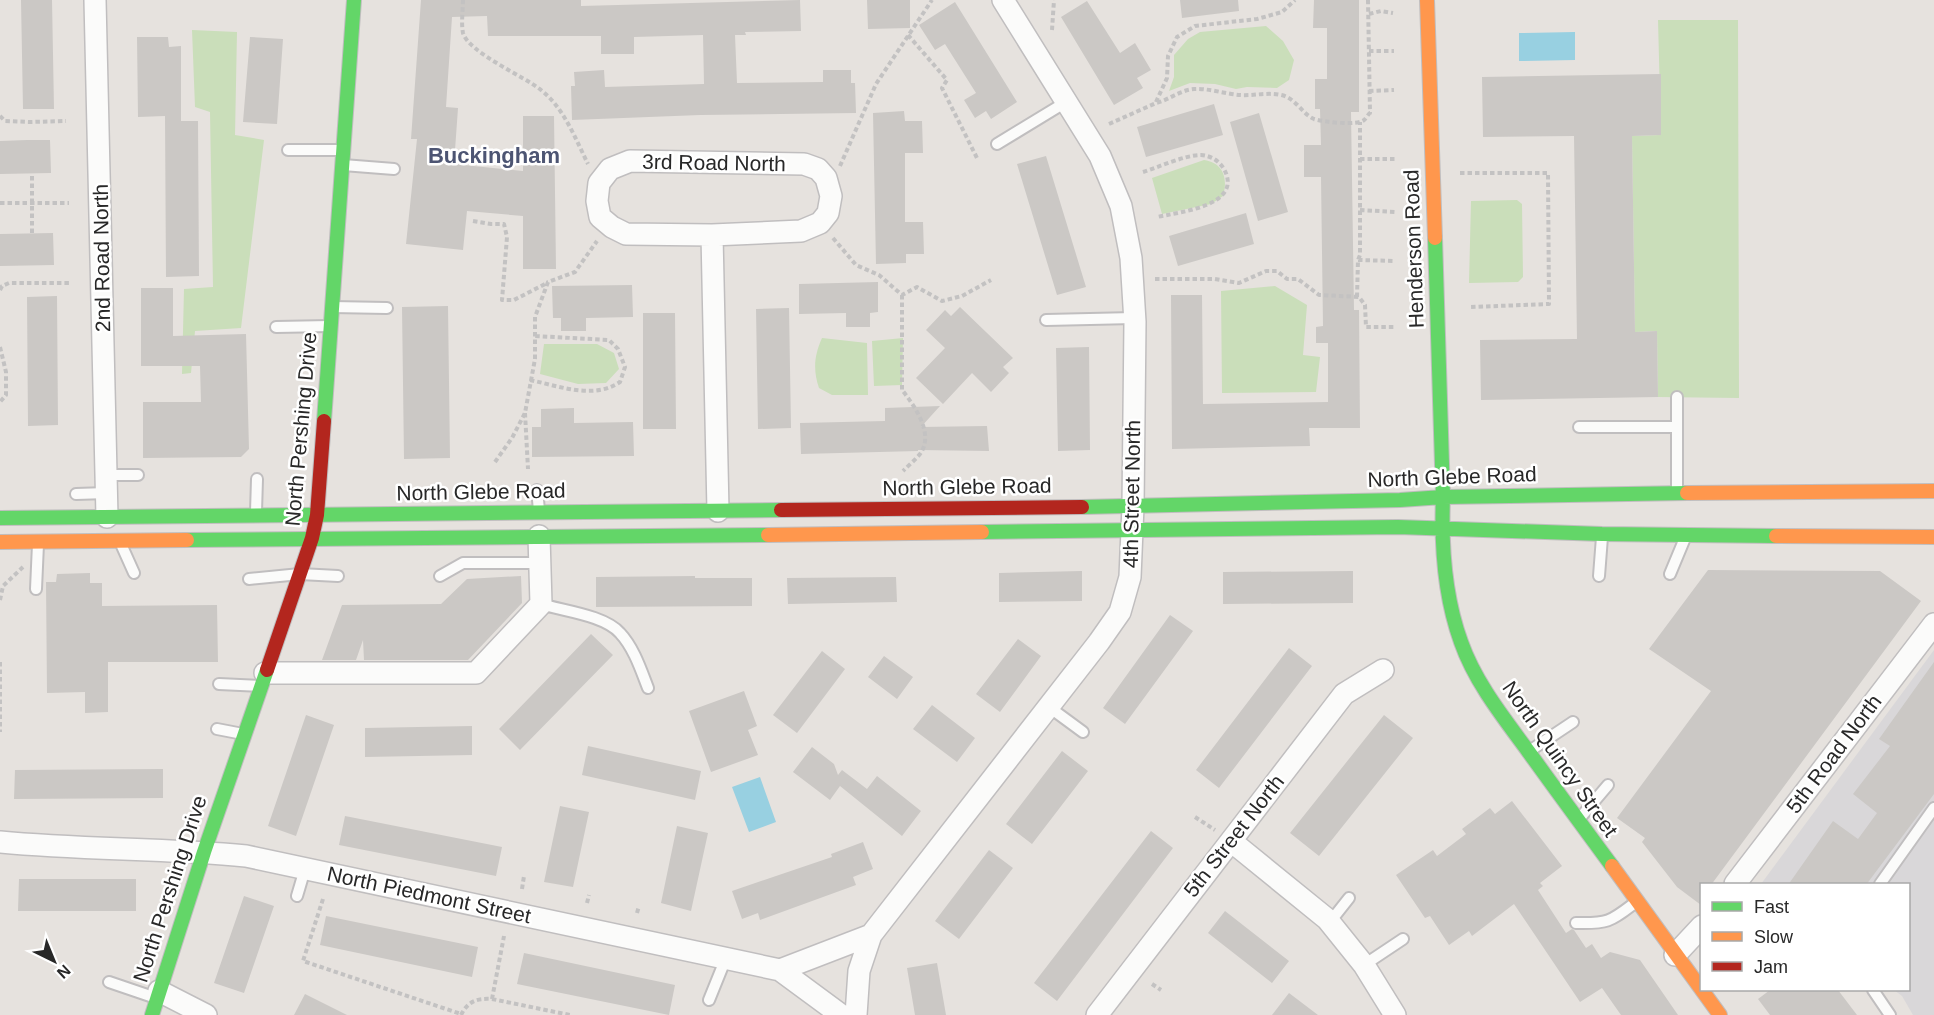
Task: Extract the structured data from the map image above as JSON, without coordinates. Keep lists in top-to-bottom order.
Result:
{
  "streets": {
    "main road": [
      "Henderson Road",
      "North Pershing Drive",
      "North Glebe Road",
      "North Quincy Street"
    ],
    "street": [
      "3rd Road North",
      "2nd Road North",
      "4th Street North",
      "5th Road North",
      "5th Street North",
      "North Piedmont Street"
    ]
  },
  "crossings": [
    ["Henderson Road", "North Glebe Road"],
    ["Henderson Road", "North Quincy Street"],
    ["2nd Road North", "North Glebe Road"],
    ["North Pershing Drive", "North Glebe Road"],
    ["North Pershing Drive", "North Piedmont Street"],
    ["North Glebe Road", "4th Street North"],
    ["North Glebe Road", "North Quincy Street"],
    ["4th Street North", "North Piedmont Street"]
  ],
  "districts": ["Buckingham"],
  "legend": ["Fast", "Slow", "Jam"],
  "north": "bottom right"
}
